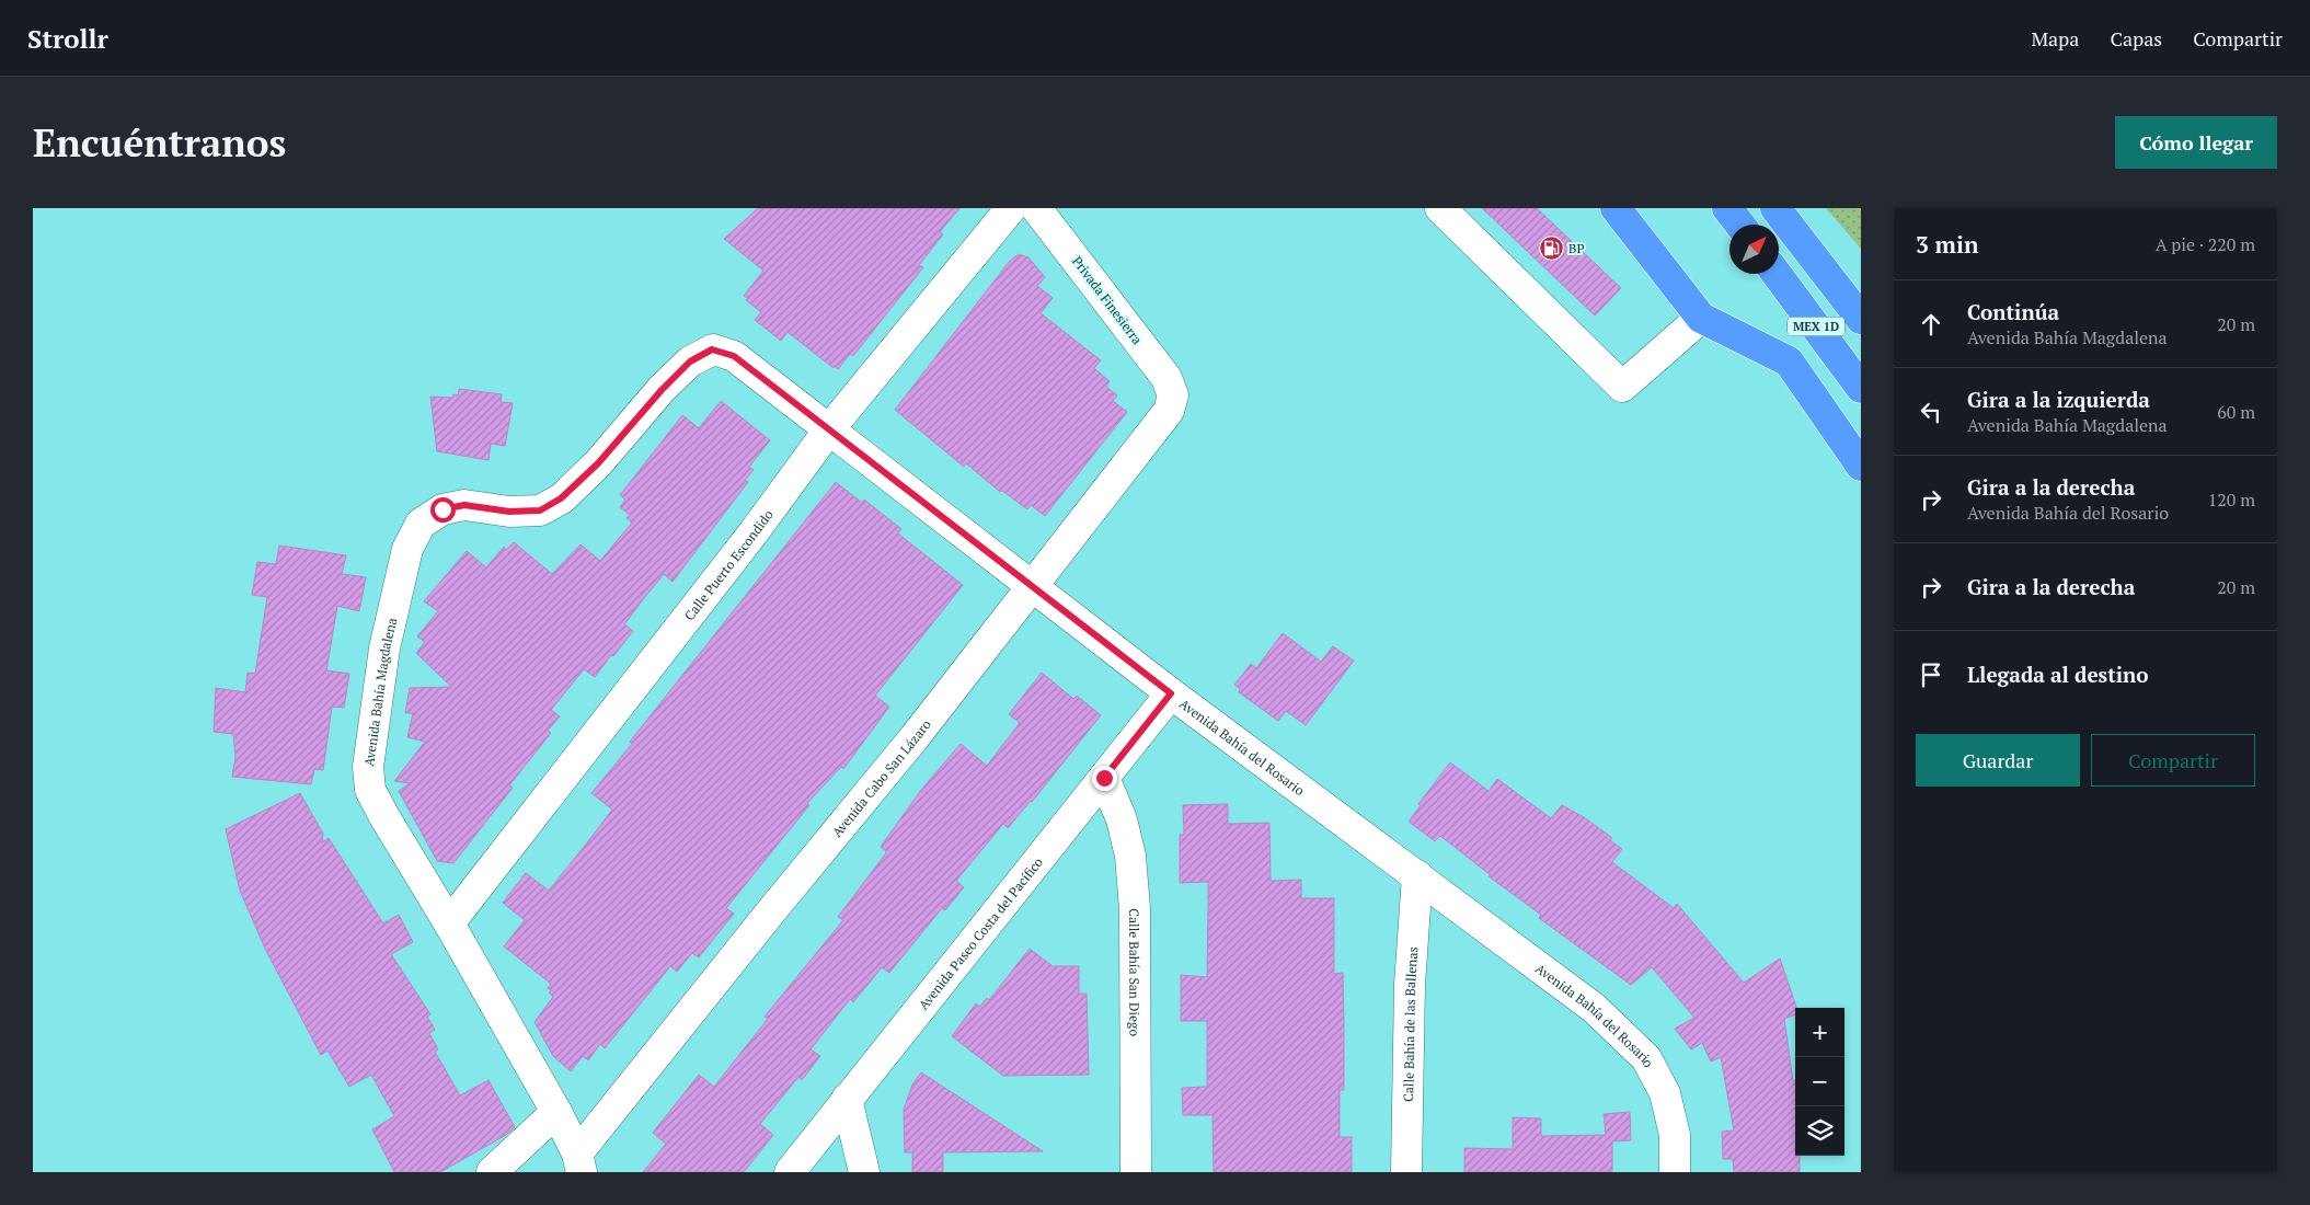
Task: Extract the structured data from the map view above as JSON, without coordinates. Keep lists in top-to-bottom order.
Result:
{
  "streets": {
    "highway": ["MEX 1D"],
    "street": [
      "Privada Finesierra",
      "Calle Puerto Escondido",
      "Avenida Bahía Magdalena",
      "Avenida Bahía del Rosario",
      "Avenida Cabo San Lázaro",
      "Avenida Paseo Costa del Pacífico",
      "Calle Bahía San Diego",
      "Calle Bahía de las Ballenas"
    ]
  },
  "crossings": [
    ["Privada Finesierra", "Avenida Cabo San Lázaro"],
    ["Calle Puerto Escondido", "Avenida Bahía Magdalena"],
    ["Calle Puerto Escondido", "Avenida Bahía del Rosario"],
    ["Avenida Bahía Magdalena", "Avenida Bahía del Rosario"],
    ["Avenida Bahía Magdalena", "Avenida Cabo San Lázaro"],
    ["Avenida Bahía del Rosario", "Avenida Cabo San Lázaro"],
    ["Avenida Bahía del Rosario", "Avenida Paseo Costa del Pacífico"],
    ["Avenida Bahía del Rosario", "Calle Bahía de las Ballenas"],
    ["Avenida Paseo Costa del Pacífico", "Calle Bahía San Diego"]
  ],
  "places": {
    "fuel station": ["BP"]
  },
  "north": "top right",
  "page": {
    "header": "Strollr",
    "nav": ["Mapa", "Capas", "Compartir"],
    "buttons": [
      "Cómo llegar",
      ["Guardar", "Compartir"]
    ],
    "title": "Encuéntranos",
    "heading": ["3 min", "A pie · 220 m"],
    "list": [
      ["Continúa", "Avenida Bahía Magdalena", "20 m"],
      ["Gira a la izquierda", "Avenida Bahía Magdalena", "60 m"],
      ["Gira a la derecha", "Avenida Bahía del Rosario", "120 m"],
      ["Gira a la derecha", "20 m"],
      "Llegada al destino"
    ],
    "map_buttons": ["+", "−"]
  }
}
